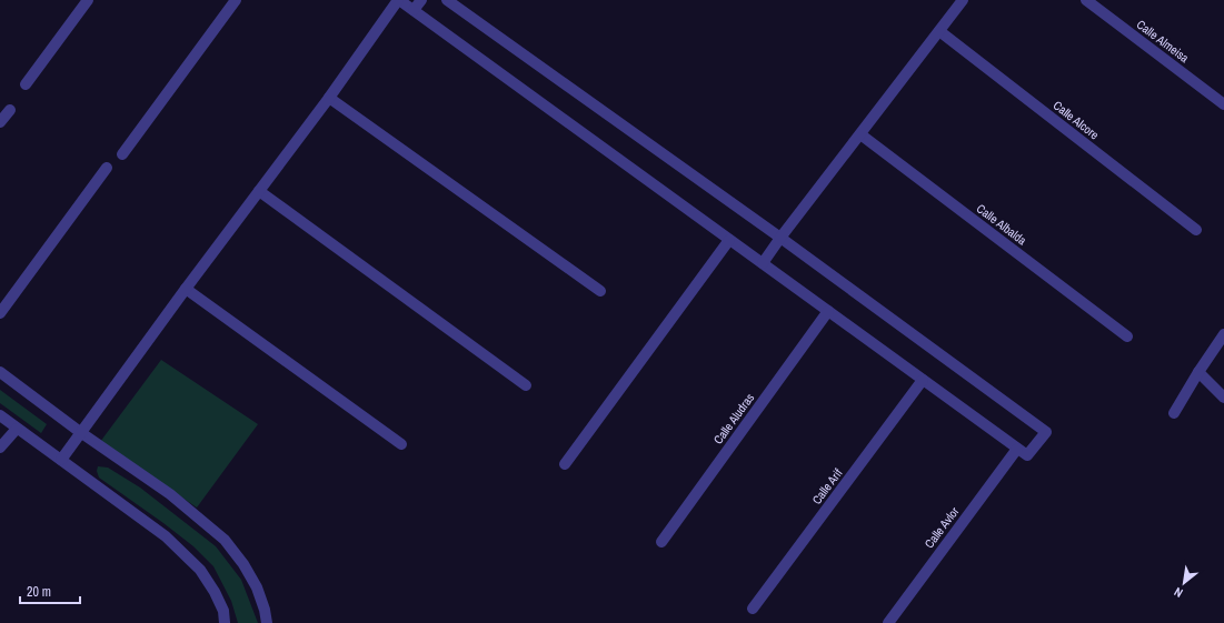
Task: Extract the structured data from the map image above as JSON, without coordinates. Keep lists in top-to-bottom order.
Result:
{
  "streets": {
    "street": [
      "Calle Almeisa",
      "Calle Alcore",
      "Calle Albalda",
      "Calle Aludras",
      "Calle Arif",
      "Calle Avlor"
    ]
  },
  "scale_bar": "20 m",
  "north": "bottom left"
}
